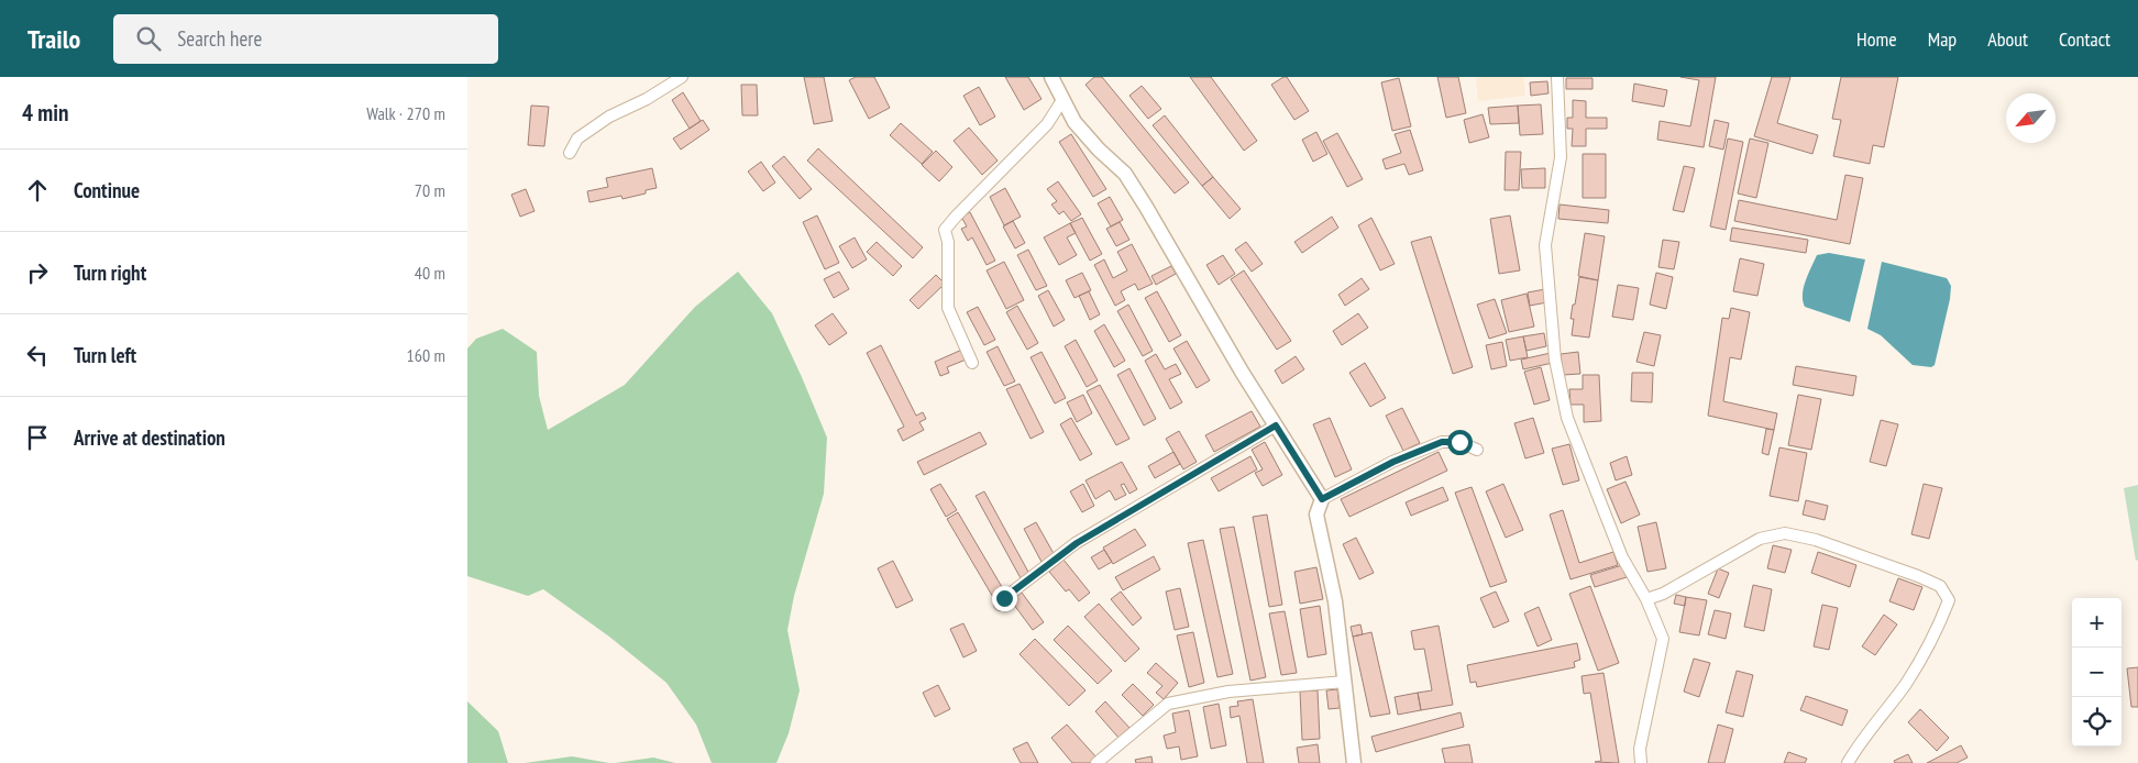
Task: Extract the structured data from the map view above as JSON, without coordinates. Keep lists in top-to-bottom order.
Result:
{
  "north": "bottom left",
  "page": {
    "header": "Trailo",
    "search": "Search here",
    "nav": [
      "Home",
      "Map",
      "About",
      "Contact"
    ],
    "heading": ["4 min", "Walk · 270 m"],
    "list": [
      ["Continue", "70 m"],
      ["Turn right", "40 m"],
      ["Turn left", "160 m"],
      "Arrive at destination"
    ],
    "map_buttons": ["+", "−"]
  }
}
